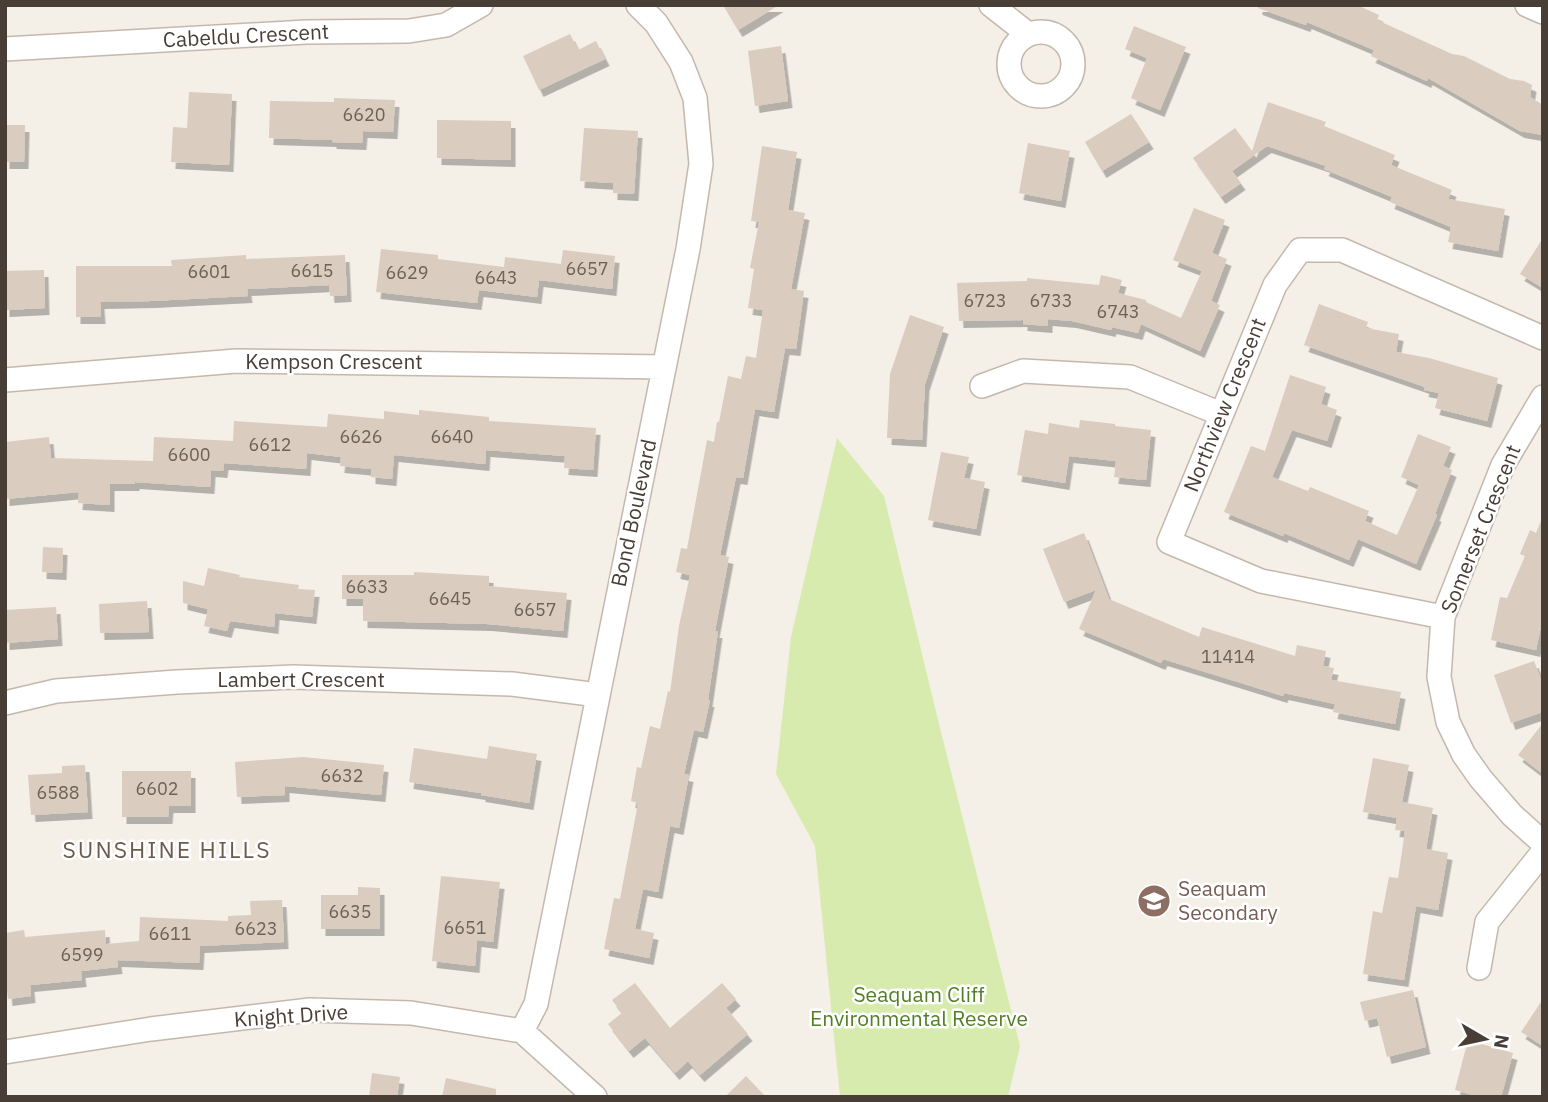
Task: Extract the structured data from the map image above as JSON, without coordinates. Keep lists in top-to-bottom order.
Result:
{
  "streets": {
    "street": [
      "Cabeldu Crescent",
      "Kempson Crescent",
      "Northview Crescent",
      "Bond Boulevard",
      "Somerset Crescent",
      "Lambert Crescent",
      "Knight Drive"
    ]
  },
  "crossings": [
    ["Kempson Crescent", "Bond Boulevard"],
    ["Northview Crescent", "Somerset Crescent"],
    ["Bond Boulevard", "Lambert Crescent"],
    ["Bond Boulevard", "Knight Drive"]
  ],
  "districts": ["SUNSHINE HILLS"],
  "parks": ["Seaquam Cliff Environmental Reserve"],
  "places": {
    "school or university": ["Seaquam Secondary"]
  },
  "house_numbers": [
    "6620",
    "6657",
    "6615",
    "6601",
    "6629",
    "6643",
    "6723",
    "6733",
    "6743",
    "6626",
    "6640",
    "6612",
    "6600",
    "6633",
    "6645",
    "6657",
    "11414",
    "6632",
    "6602",
    "6588",
    "6635",
    "6651",
    "6623",
    "6611",
    "6599"
  ],
  "north": "right"
}
